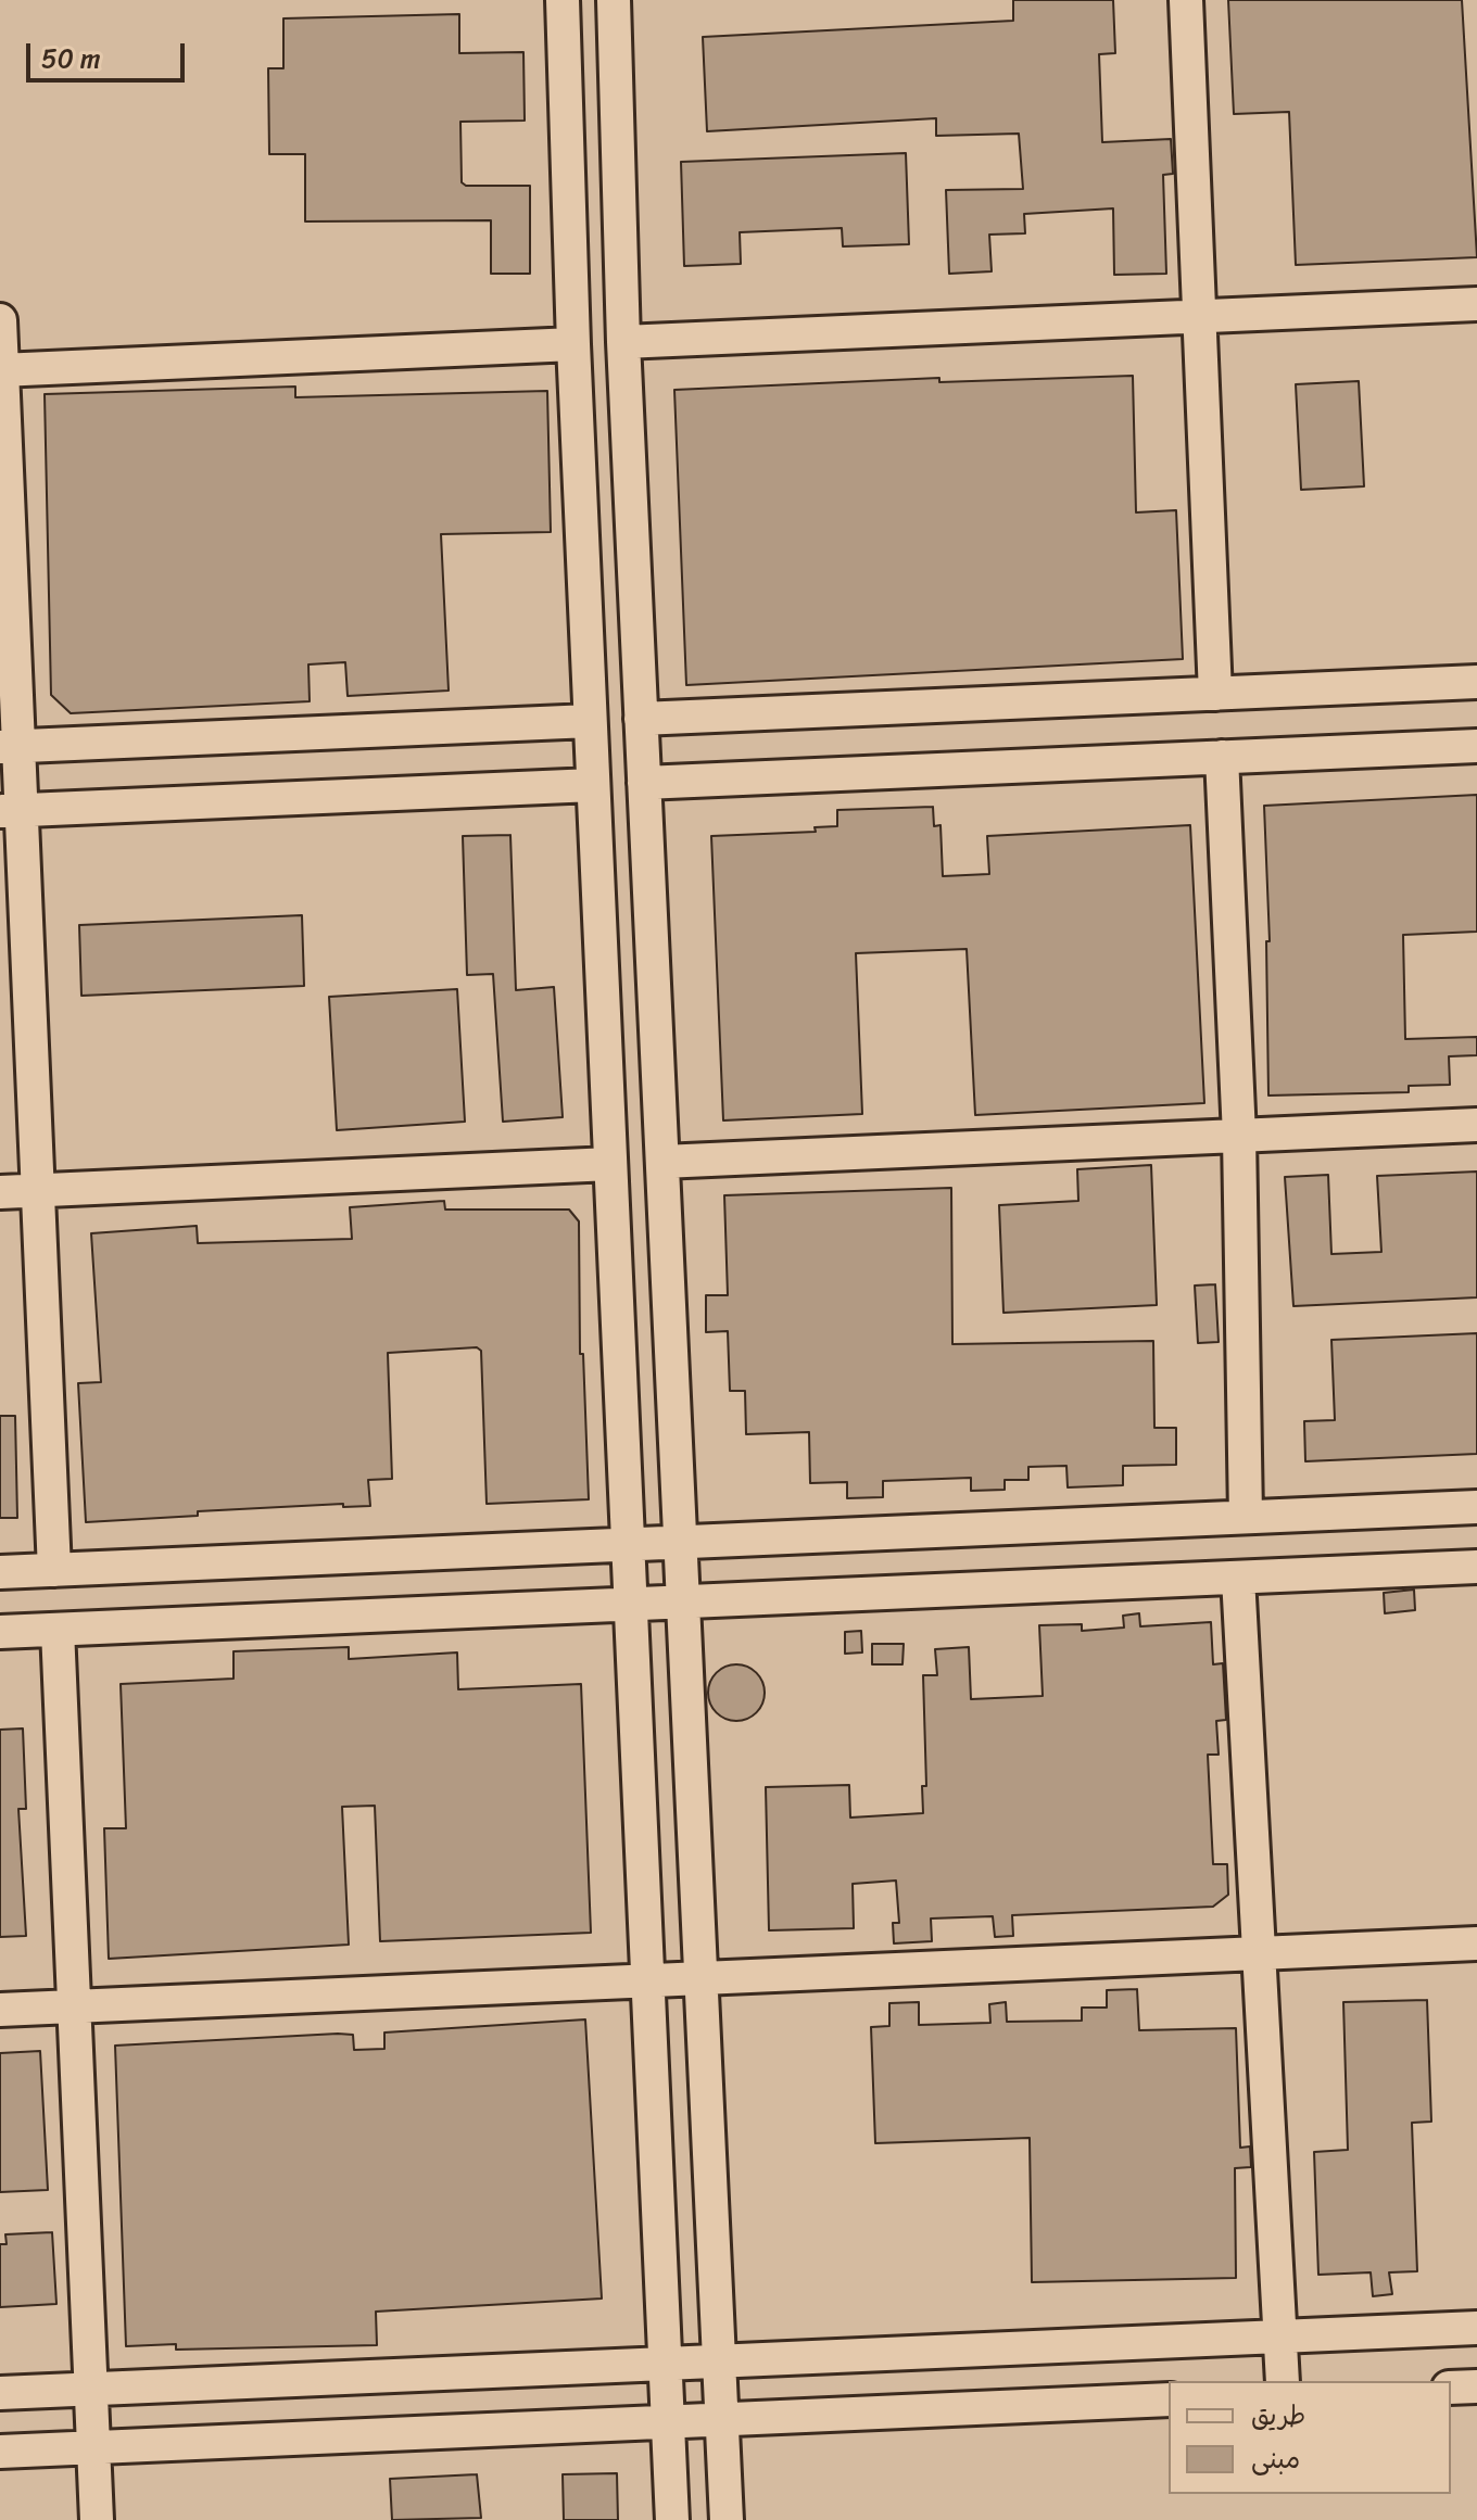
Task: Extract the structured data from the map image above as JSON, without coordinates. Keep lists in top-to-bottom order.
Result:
{
  "legend": ["طريق", "مبنى"],
  "scale_bar": "50 m"
}
